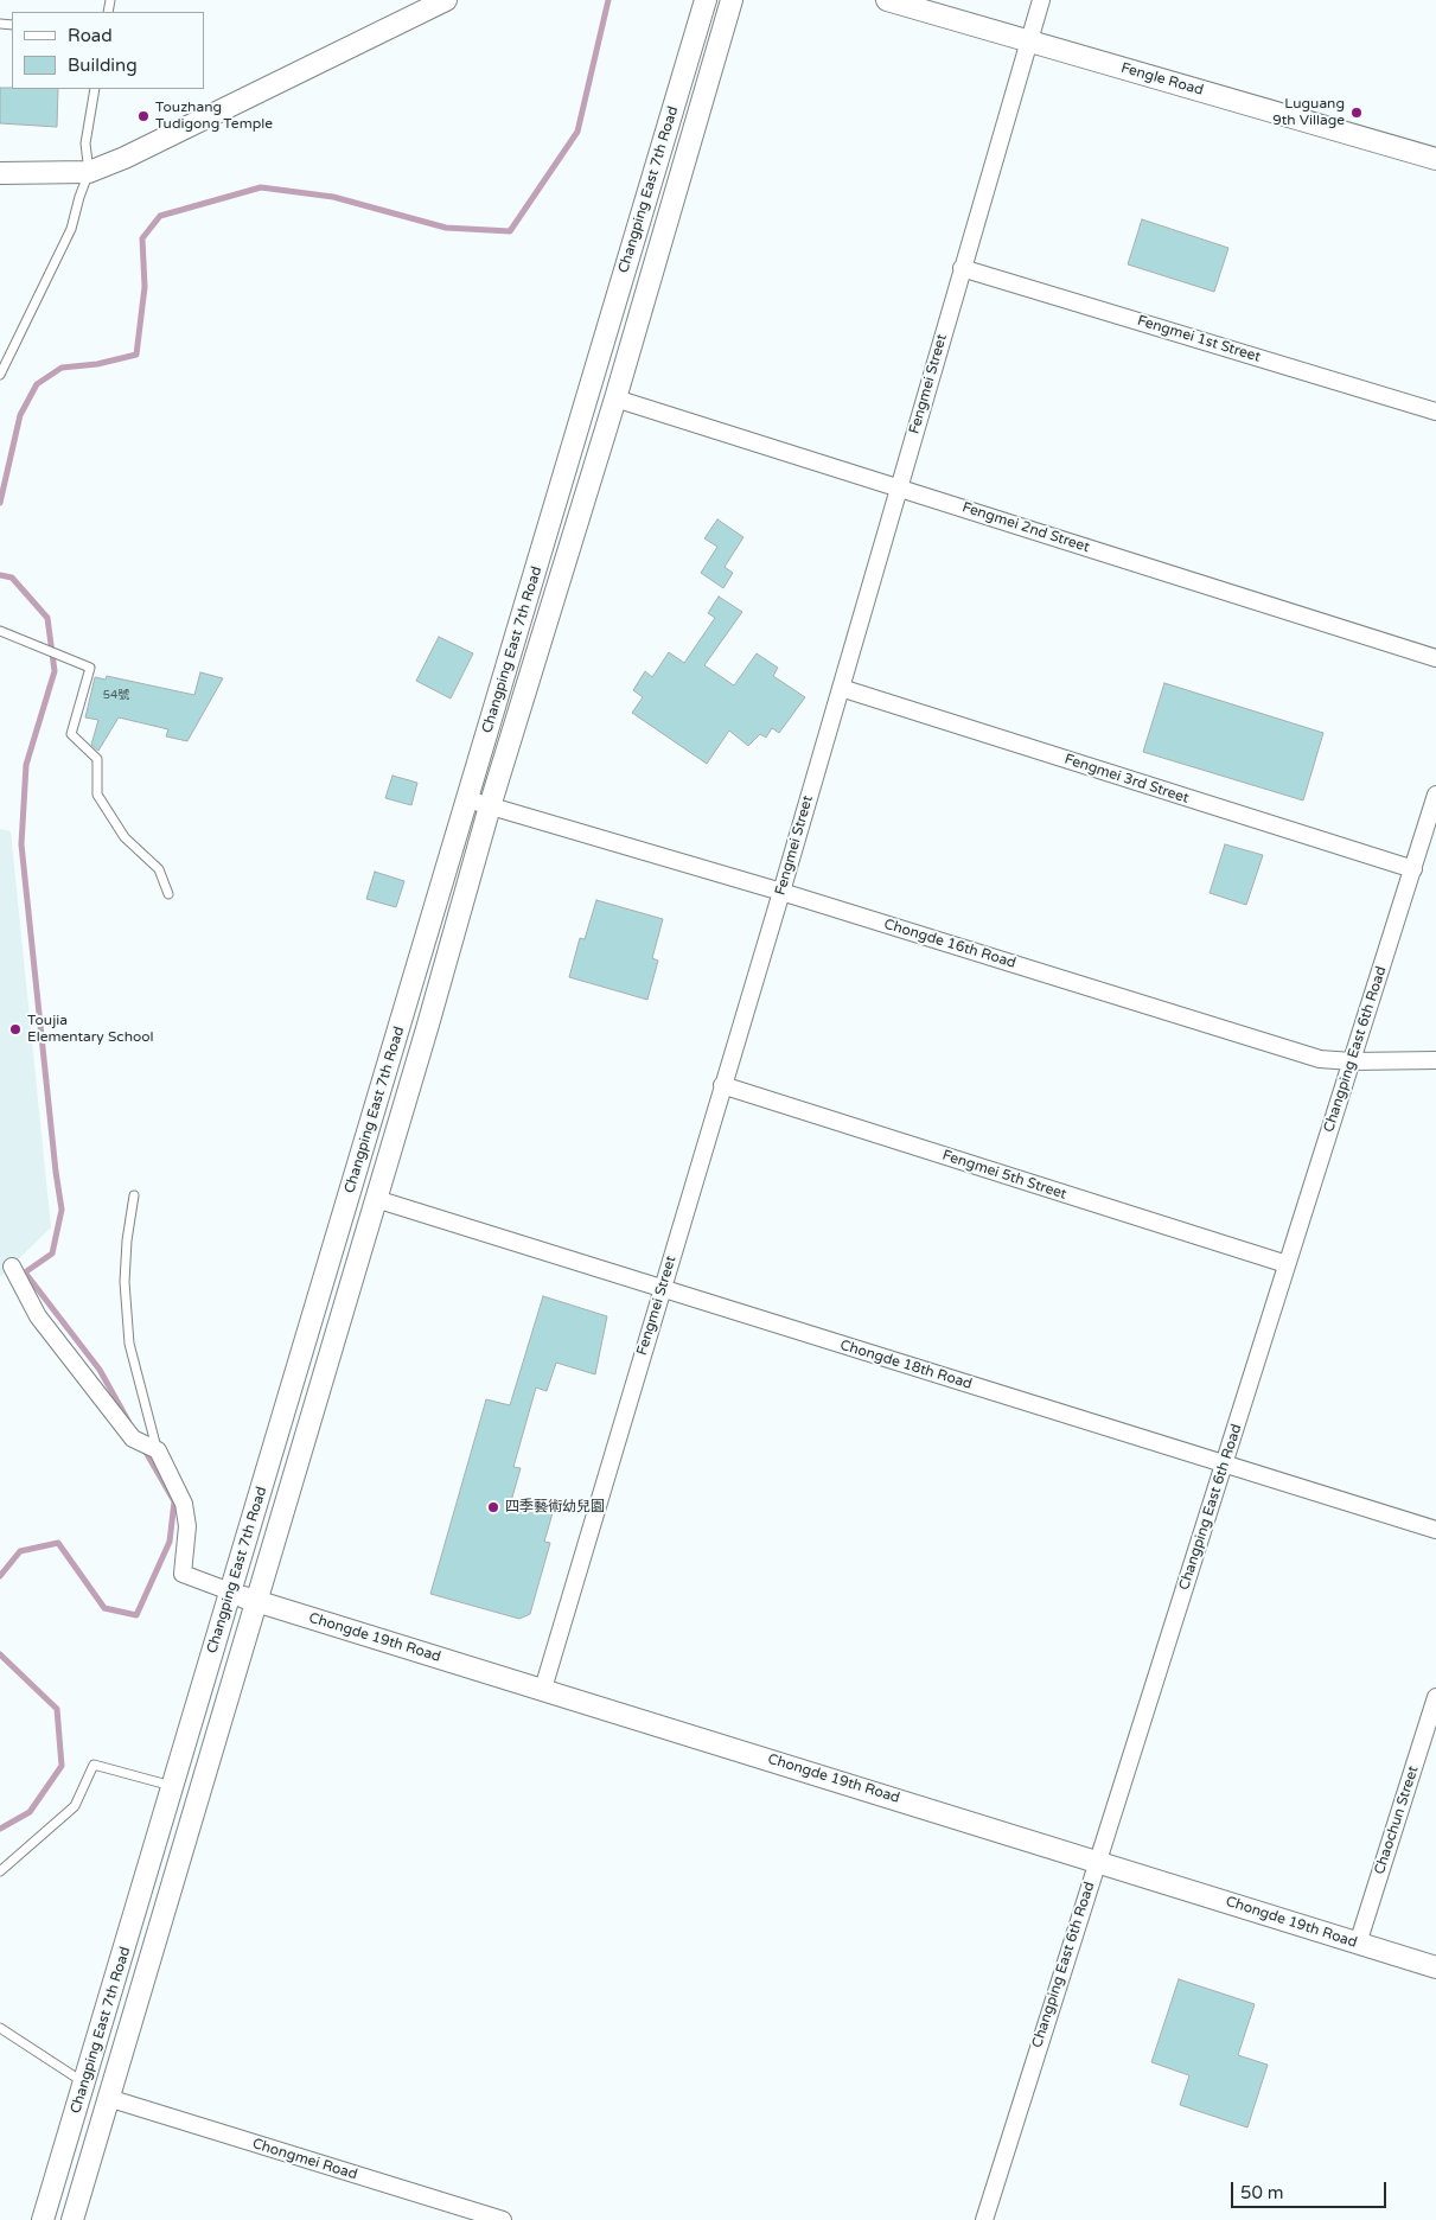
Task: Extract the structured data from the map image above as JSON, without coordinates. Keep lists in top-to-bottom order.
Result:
{
  "streets": {
    "street": [
      "Fengle Road",
      "Changping East 7th Road",
      "Fengmei 1st Street",
      "Fengmei Street",
      "Fengmei 2nd Street",
      "Fengmei 3rd Street",
      "Chongde 16th Road",
      "Changping East 6th Road",
      "Fengmei 5th Street",
      "Chongde 18th Road",
      "Chongde 19th Road",
      "Chaochun Street",
      "Chongmei Road"
    ]
  },
  "crossings": [
    ["Fengle Road", "Fengmei Street"],
    ["Changping East 7th Road", "Fengmei 2nd Street"],
    ["Changping East 7th Road", "Chongde 16th Road"],
    ["Changping East 7th Road", "Chongde 18th Road"],
    ["Changping East 7th Road", "Chongde 19th Road"],
    ["Changping East 7th Road", "Chongmei Road"],
    ["Fengmei 1st Street", "Fengmei Street"],
    ["Fengmei Street", "Fengmei 2nd Street"],
    ["Fengmei Street", "Fengmei 3rd Street"],
    ["Fengmei Street", "Chongde 16th Road"],
    ["Fengmei Street", "Fengmei 5th Street"],
    ["Fengmei Street", "Chongde 18th Road"],
    ["Fengmei Street", "Chongde 19th Road"],
    ["Fengmei 3rd Street", "Changping East 6th Road"],
    ["Chongde 16th Road", "Changping East 6th Road"],
    ["Changping East 6th Road", "Fengmei 5th Street"],
    ["Changping East 6th Road", "Chongde 18th Road"],
    ["Changping East 6th Road", "Chongde 19th Road"],
    ["Chongde 19th Road", "Chaochun Street"]
  ],
  "places": [
    "Luguang 9th Village",
    "Touzhang Tudigong Temple",
    "Toujia Elementary School",
    "四季藝術幼兒園"
  ],
  "house_numbers": ["54號"],
  "legend": ["Road", "Building"],
  "scale_bar": "50 m"
}
